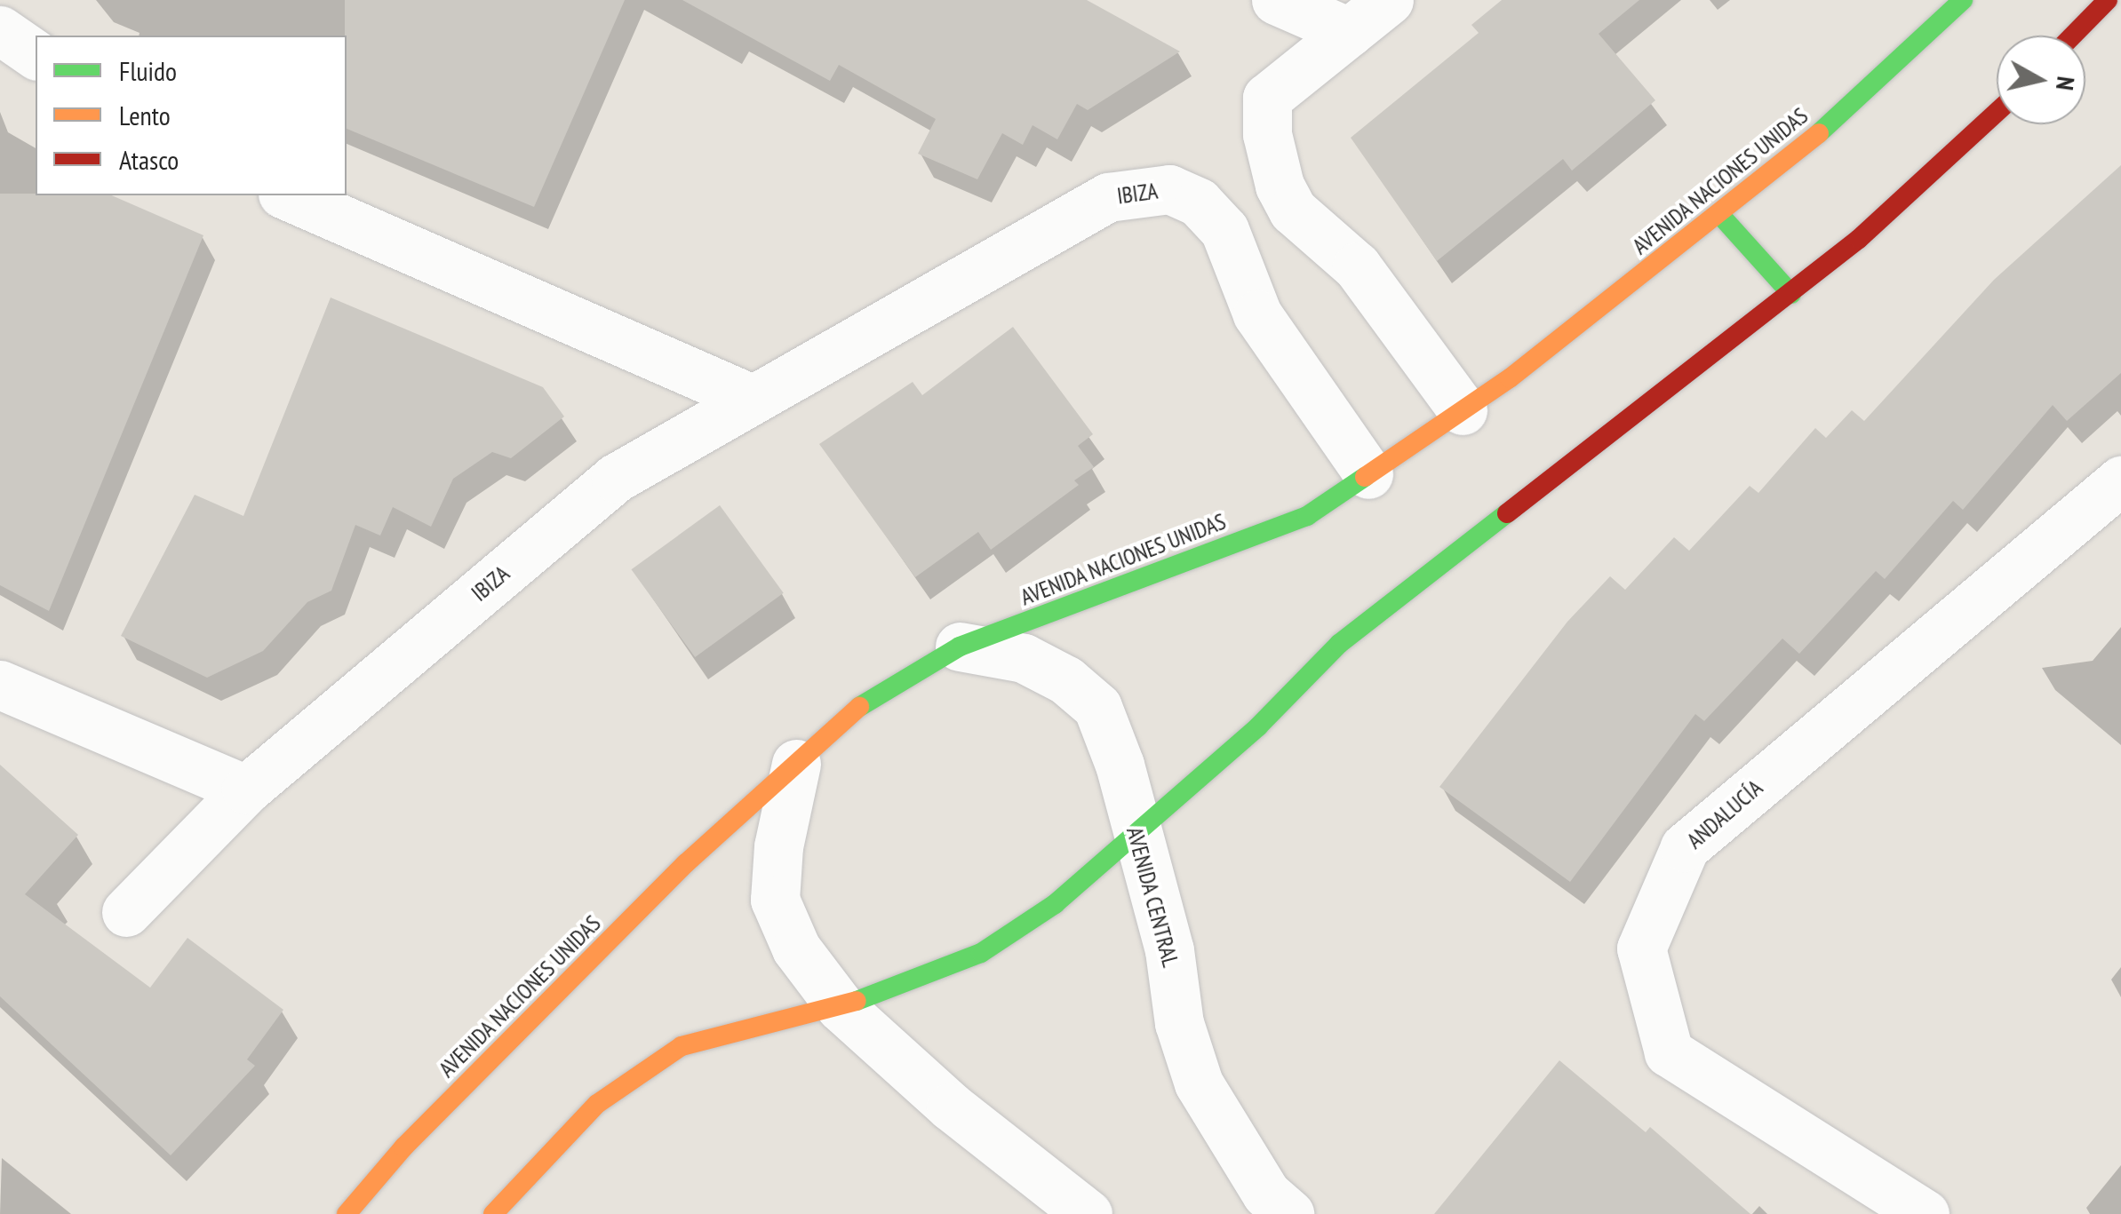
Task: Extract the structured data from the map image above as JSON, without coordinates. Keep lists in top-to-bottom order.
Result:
{
  "streets": {
    "street": [
      "AVENIDA NACIONES UNIDAS",
      "IBIZA",
      "ANDALUCÍA",
      "AVENIDA CENTRAL"
    ]
  },
  "crossings": [
    ["AVENIDA NACIONES UNIDAS", "IBIZA"],
    ["AVENIDA NACIONES UNIDAS", "AVENIDA CENTRAL"]
  ],
  "legend": ["Fluido", "Lento", "Atasco"],
  "north": "right"
}
